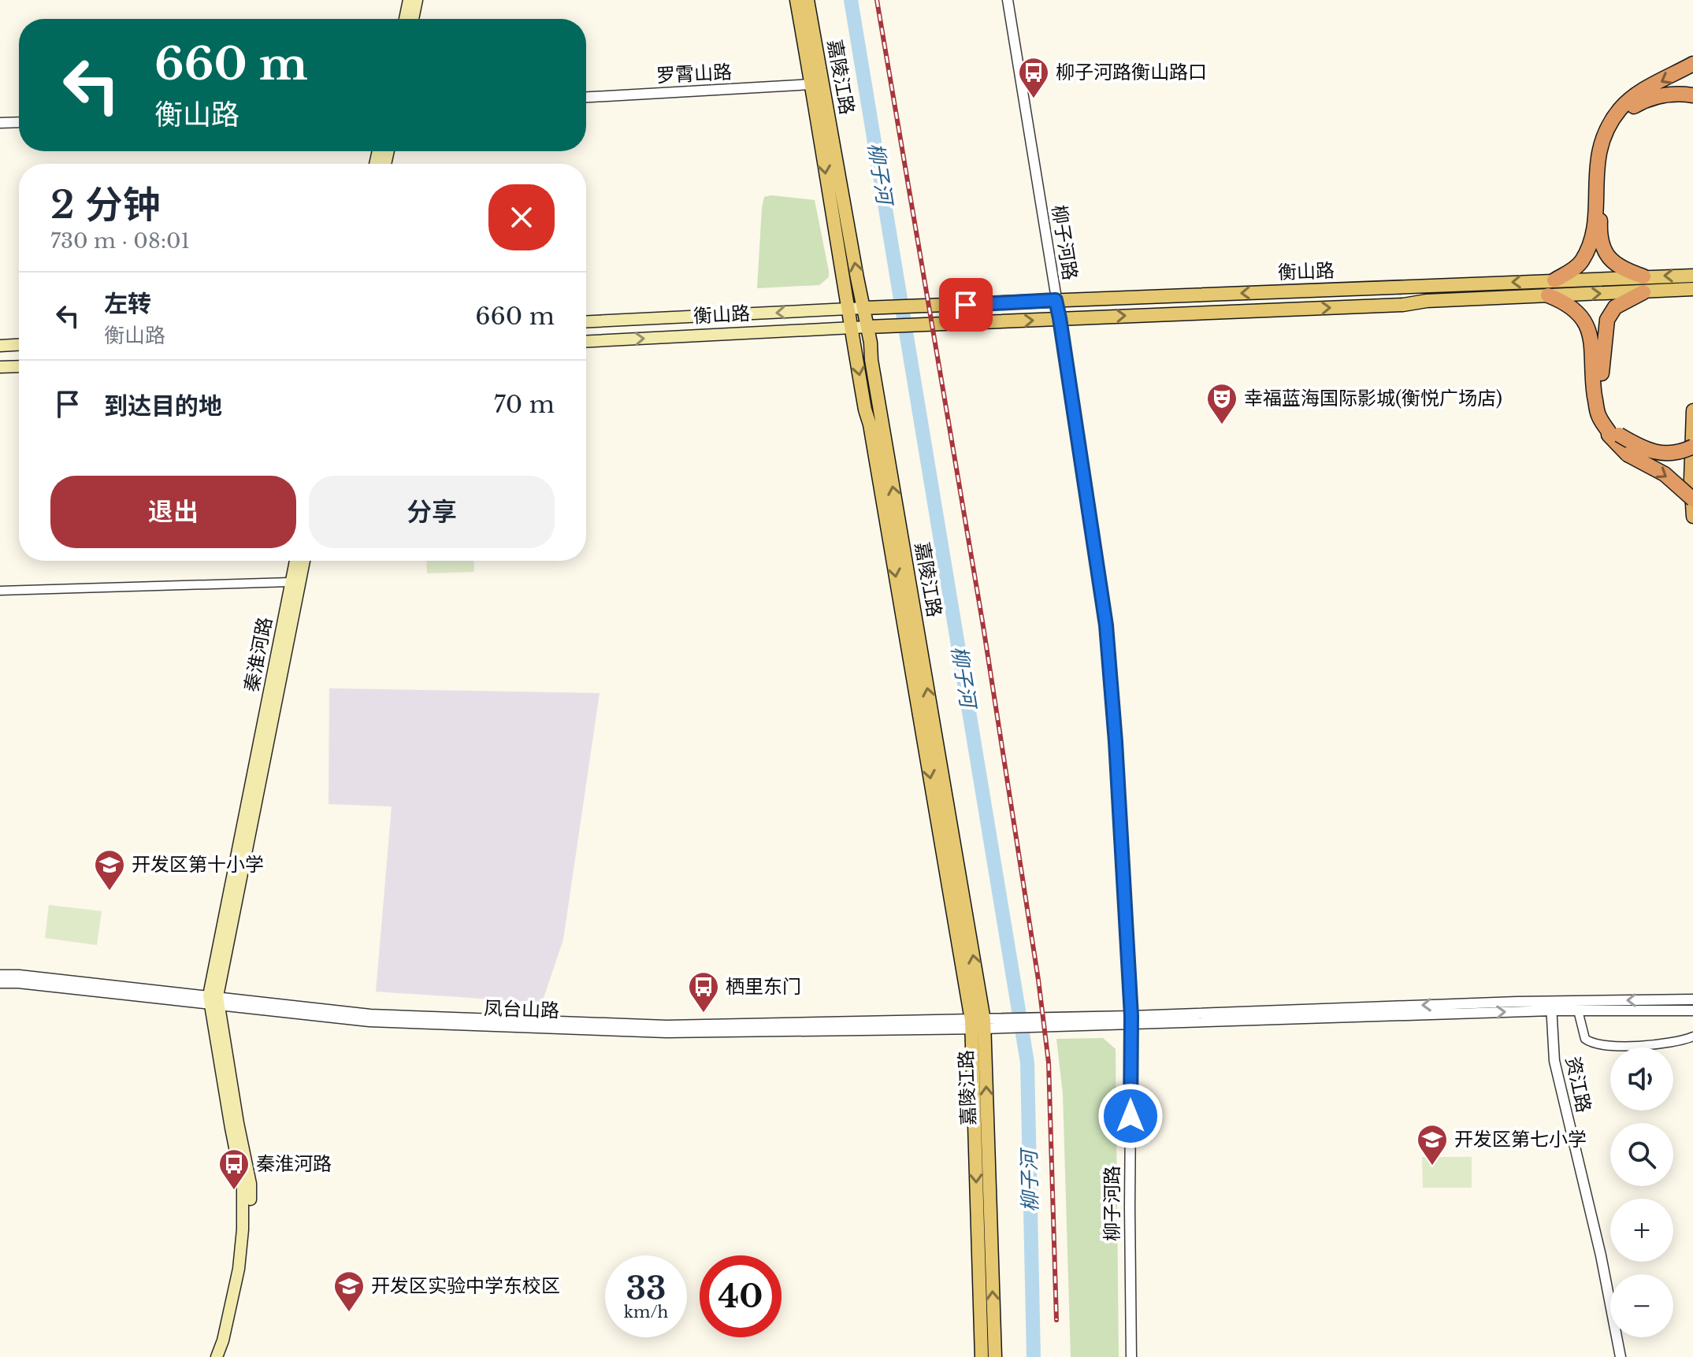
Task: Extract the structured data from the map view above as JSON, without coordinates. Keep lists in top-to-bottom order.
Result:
{
  "streets": {
    "main road": ["嘉陵江路", "衡山路", "秦淮河路"],
    "street": [
      "罗霄山路",
      "柳子河路",
      "凤台山路",
      "资江路"
    ]
  },
  "crossings": [
    ["罗霄山路", "嘉陵江路"],
    ["嘉陵江路", "衡山路"],
    ["嘉陵江路", "凤台山路"],
    ["柳子河路", "衡山路"],
    ["柳子河路", "凤台山路"],
    ["秦淮河路", "凤台山路"],
    ["凤台山路", "资江路"]
  ],
  "water": ["柳子河"],
  "places": {
    "bus stop": ["柳子河路衡山路口", "栖里东门", "秦淮河路"],
    "theatre": ["幸福蓝海国际影城(衡悦广场店)"],
    "school or university": ["开发区第十小学", "开发区第七小学", "开发区实验中学东校区"]
  },
  "page": {
    "turn": ["660 m", "衡山路"],
    "heading": ["2 分钟", "730 m · 08:01"],
    "list": [
      {
        "name": "左转",
        "note": "衡山路",
        "value": "660 m"
      },
      {
        "name": "到达目的地",
        "value": "70 m"
      }
    ],
    "buttons": ["退出", "分享"],
    "map_buttons": ["+", "−"],
    "speed": "33 km/h",
    "limit": "40"
  }
}
